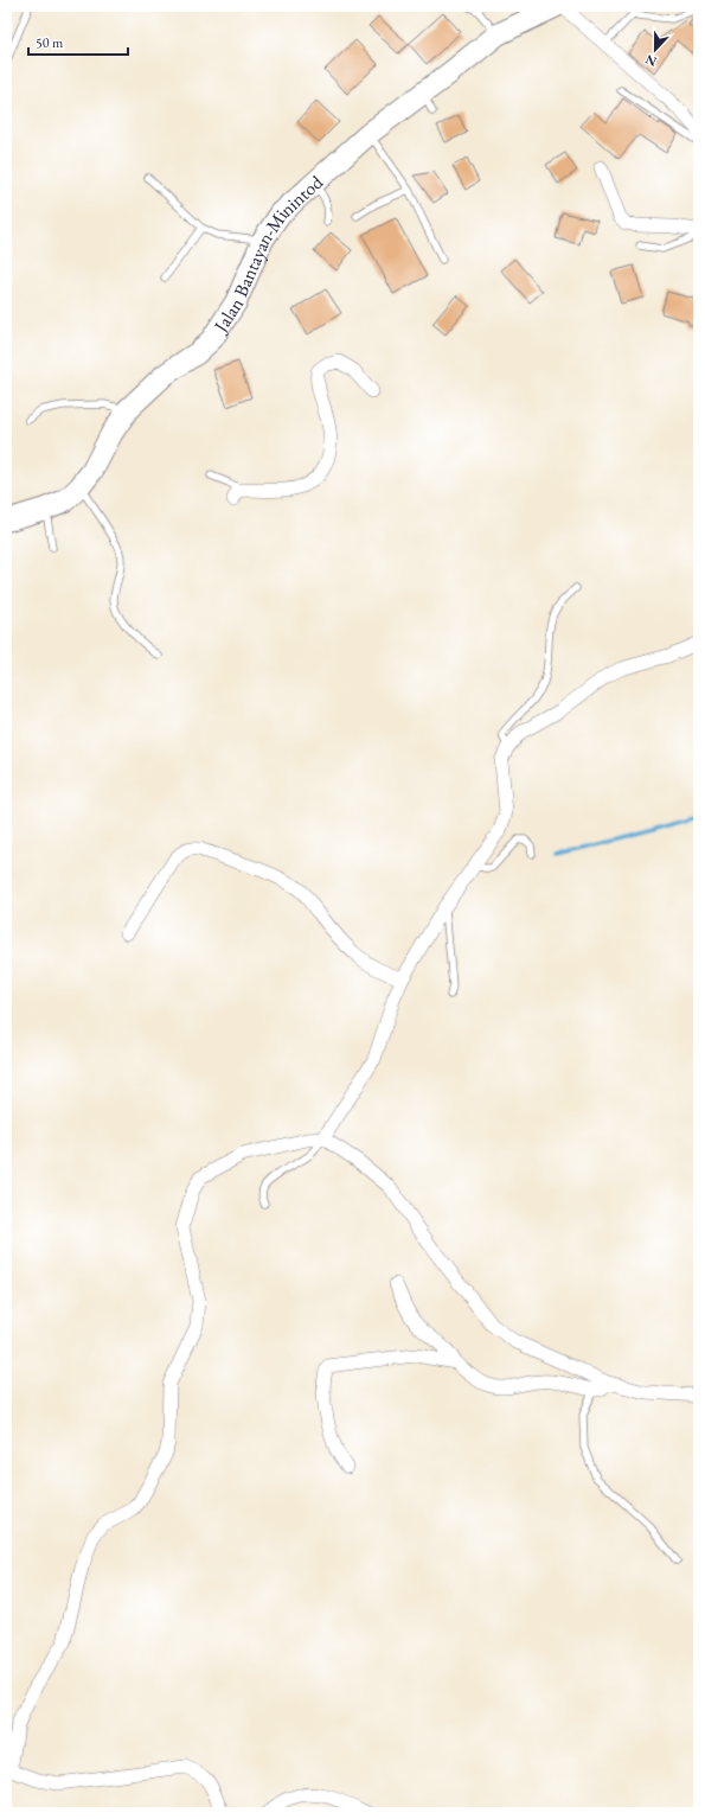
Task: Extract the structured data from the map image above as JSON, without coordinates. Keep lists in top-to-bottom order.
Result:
{
  "streets": {
    "main road": ["Jalan Bantayan-Minintod"]
  },
  "scale_bar": "50 m",
  "north": "bottom"
}
